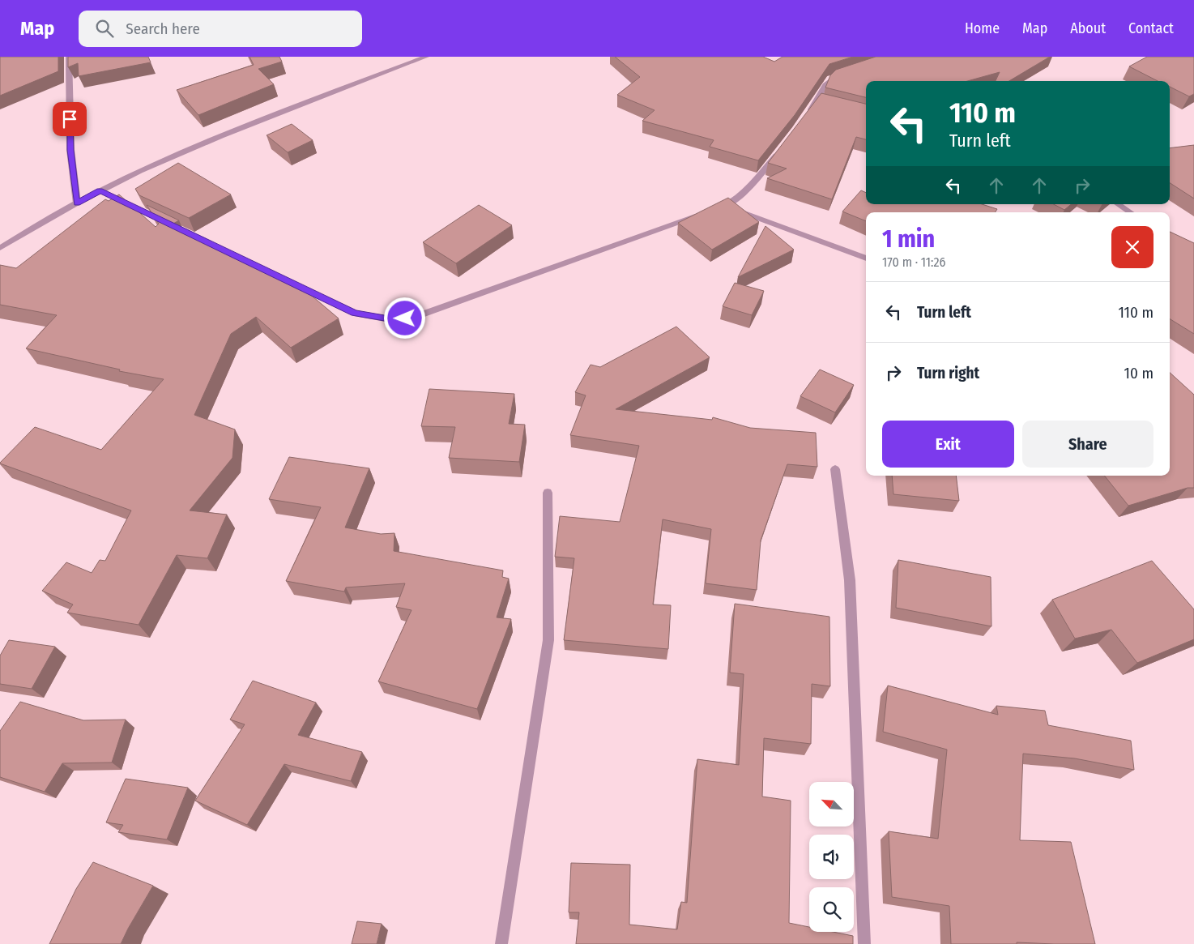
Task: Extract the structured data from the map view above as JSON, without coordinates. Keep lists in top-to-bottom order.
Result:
{
  "north": "top left",
  "page": {
    "header": "Map",
    "search": "Search here",
    "nav": [
      "Home",
      "Map",
      "About",
      "Contact"
    ],
    "turn": ["110 m", "Turn left"],
    "heading": ["1 min", "170 m · 11:26"],
    "list": [
      {
        "name": "Turn left",
        "value": "110 m"
      },
      {
        "name": "Turn right",
        "value": "10 m"
      }
    ],
    "buttons": ["Exit", "Share"]
  }
}
